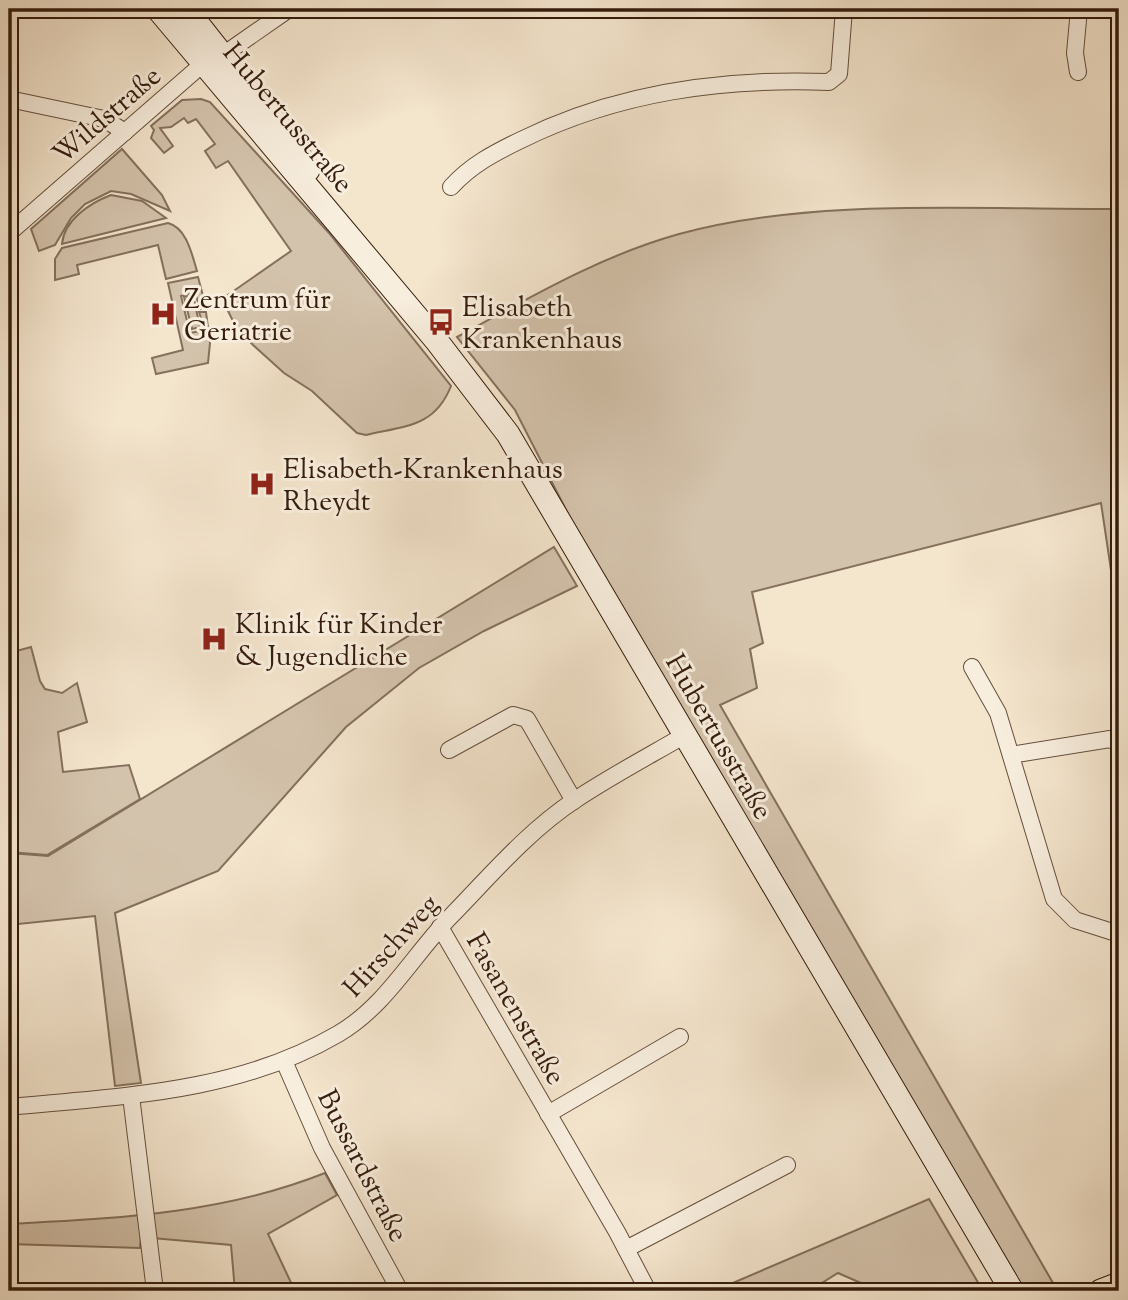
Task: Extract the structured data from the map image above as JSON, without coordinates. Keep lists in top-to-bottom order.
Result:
{
  "streets": {
    "main road": ["Hubertusstraße"],
    "street": [
      "Wildstraße",
      "Hirschweg",
      "Fasanenstraße",
      "Bussardstraße"
    ]
  },
  "crossings": [
    ["Wildstraße", "Hubertusstraße"],
    ["Hubertusstraße", "Hirschweg"],
    ["Hirschweg", "Fasanenstraße"],
    ["Hirschweg", "Bussardstraße"]
  ],
  "places": {
    "hospital": ["Zentrum für Geriatrie", "Elisabeth-Krankenhaus Rheydt", "Klinik für Kinder & Jugendliche"],
    "bus stop": ["Elisabeth Krankenhaus"]
  }
}
